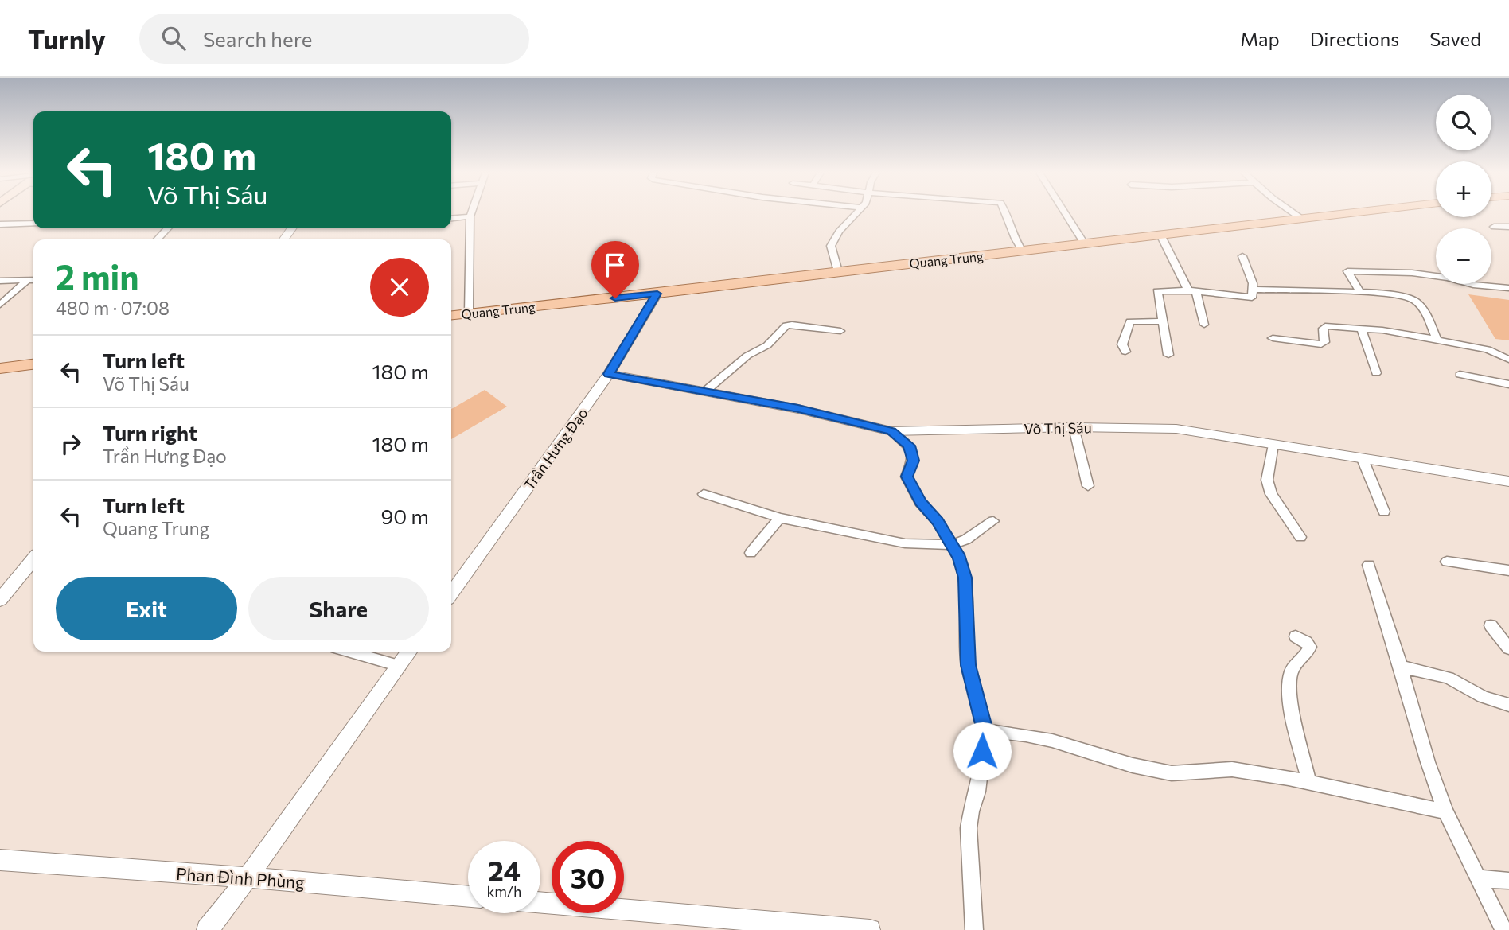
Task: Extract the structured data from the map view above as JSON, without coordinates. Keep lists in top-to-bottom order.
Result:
{
  "streets": {
    "main road": ["Quang Trung"],
    "street": ["Võ Thị Sáu", "Trần Hưng Đạo", "Phan Đình Phùng"]
  },
  "crossings": [
    ["Quang Trung", "Trần Hưng Đạo"],
    ["Võ Thị Sáu", "Trần Hưng Đạo"]
  ],
  "page": {
    "header": "Turnly",
    "search": "Search here",
    "nav": ["Map", "Directions", "Saved"],
    "map_buttons": ["+", "−"],
    "turn": ["180 m", "Võ Thị Sáu"],
    "heading": ["2 min", "480 m · 07:08"],
    "list": [
      {
        "name": "Turn left",
        "note": "Võ Thị Sáu",
        "value": "180 m"
      },
      {
        "name": "Turn right",
        "note": "Trần Hưng Đạo",
        "value": "180 m"
      },
      {
        "name": "Turn left",
        "note": "Quang Trung",
        "value": "90 m"
      }
    ],
    "buttons": ["Exit", "Share"],
    "speed": "24 km/h",
    "limit": "30"
  }
}
